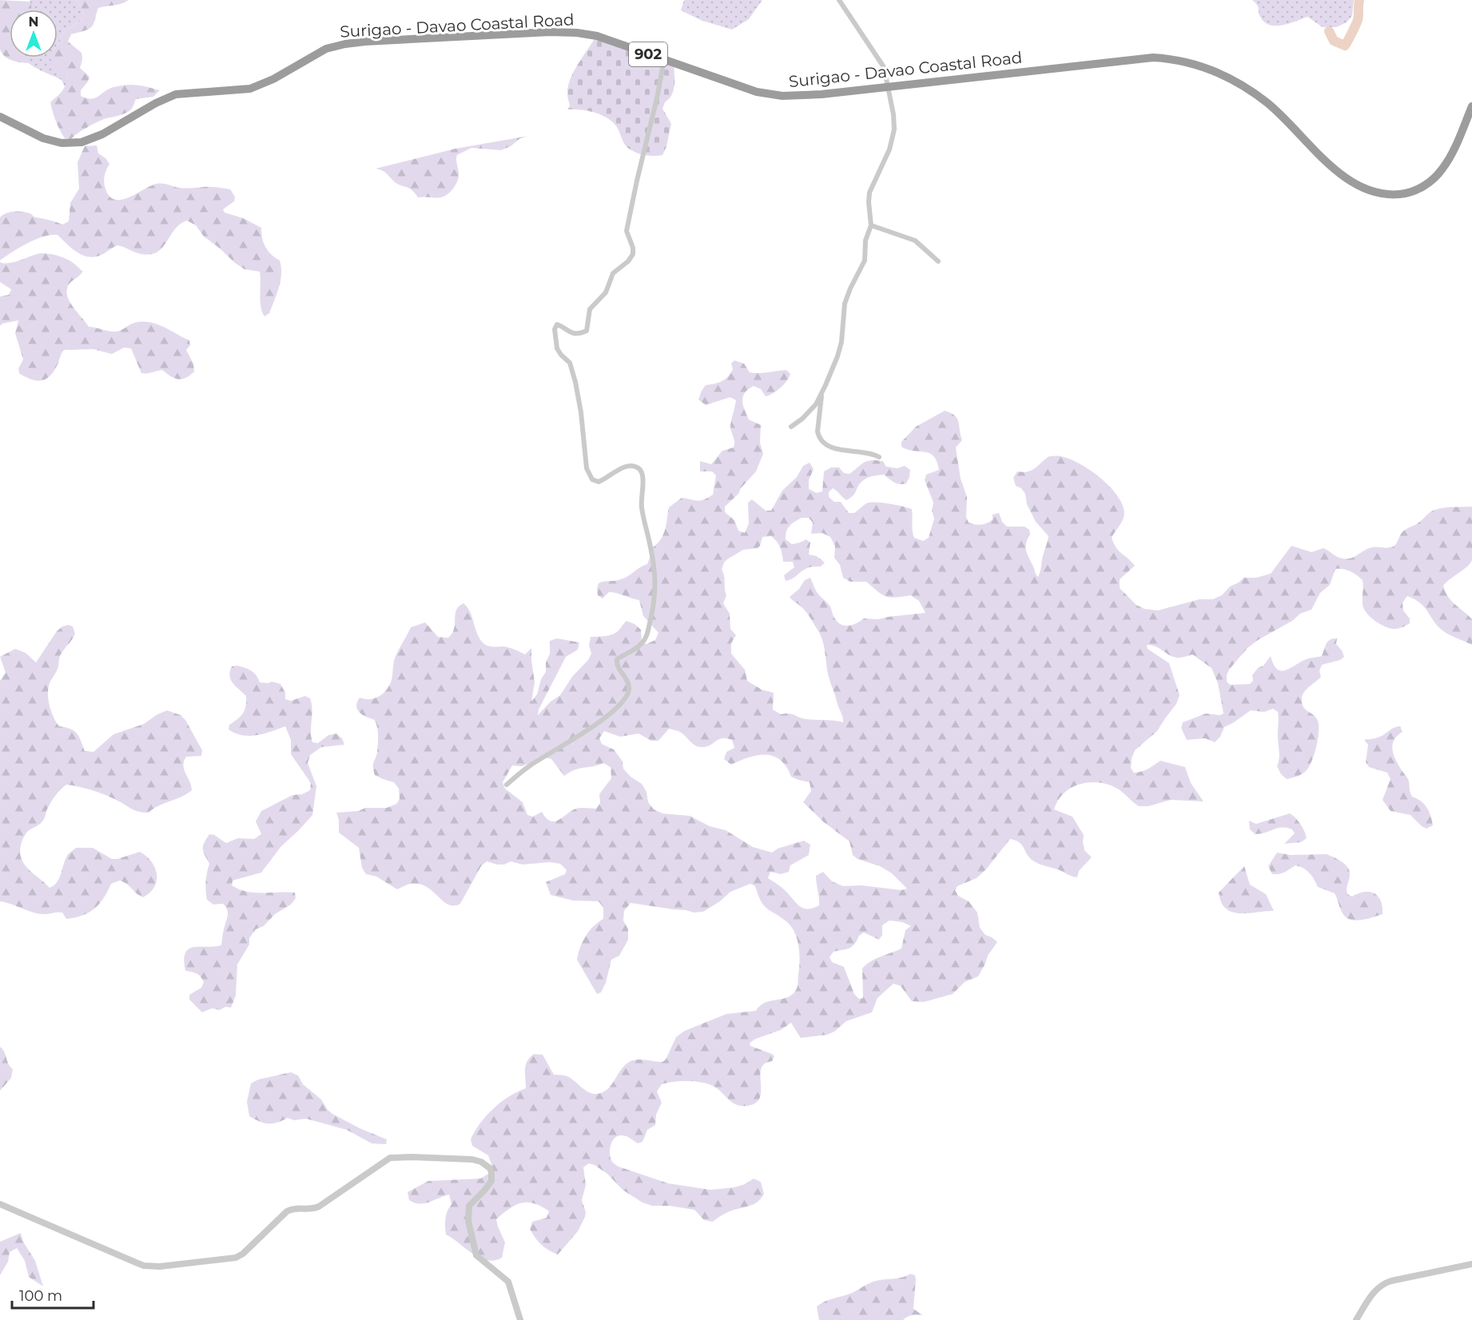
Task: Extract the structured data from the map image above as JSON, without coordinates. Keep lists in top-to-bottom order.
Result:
{
  "streets": {
    "highway": ["Surigao - Davao Coastal Road", "902"]
  },
  "scale_bar": "100 m",
  "north": "top"
}
